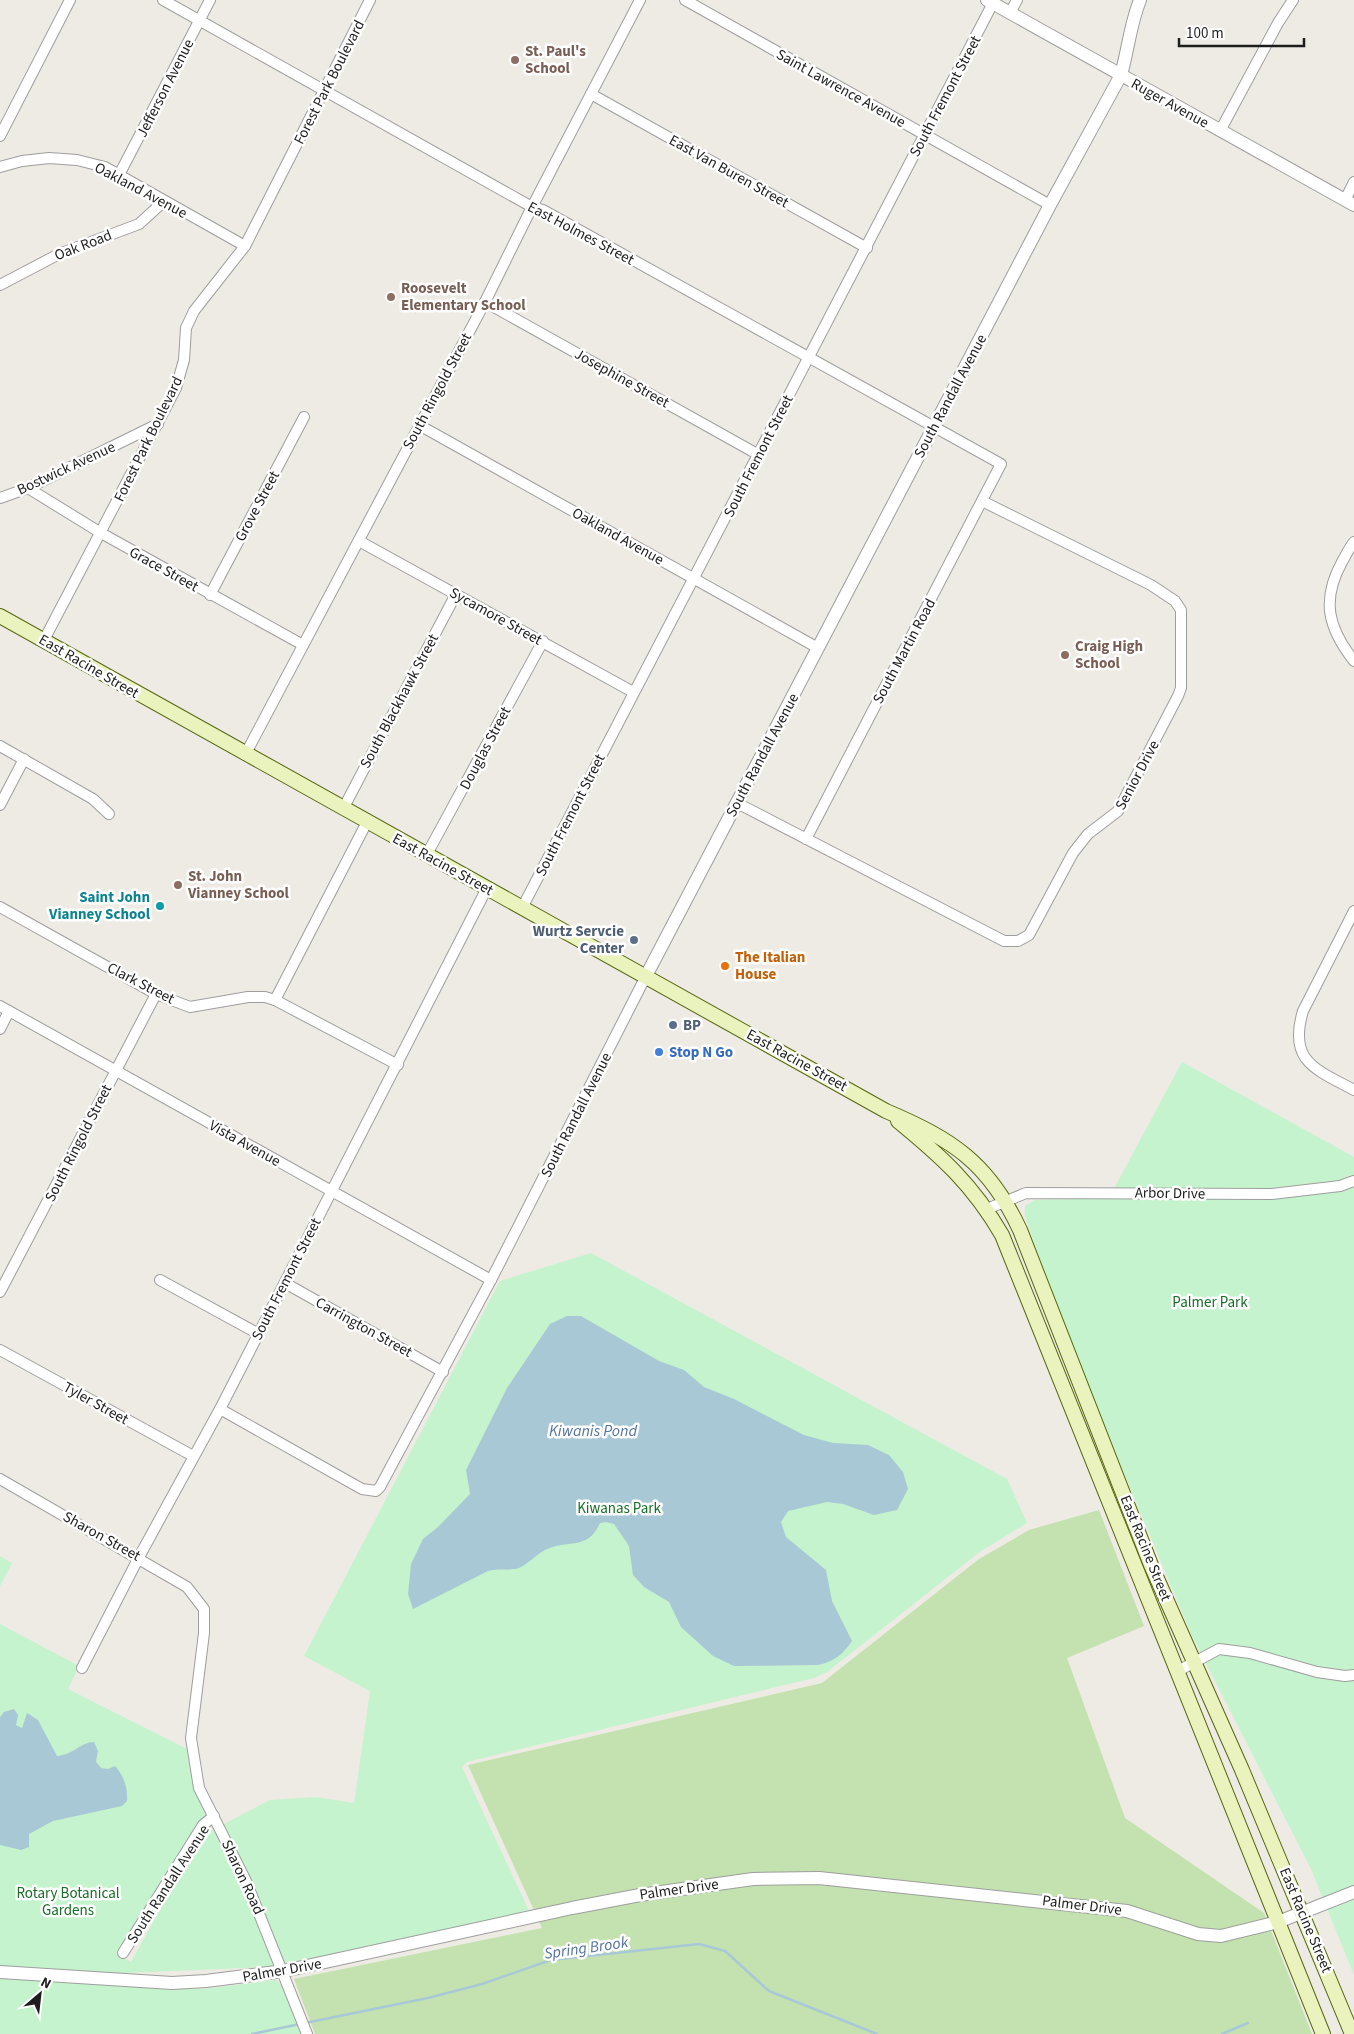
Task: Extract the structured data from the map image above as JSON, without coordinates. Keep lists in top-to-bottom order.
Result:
{
  "streets": {
    "main road": ["East Racine Street"],
    "street": [
      "Forest Park Boulevard",
      "Jefferson Avenue",
      "Saint Lawrence Avenue",
      "South Fremont Street",
      "Ruger Avenue",
      "East Van Buren Street",
      "Oakland Avenue",
      "East Holmes Street",
      "Oak Road",
      "Josephine Street",
      "South Ringold Street",
      "South Randall Avenue",
      "Bostwick Avenue",
      "Grove Street",
      "Grace Street",
      "Sycamore Street",
      "South Martin Road",
      "South Blackhawk Street",
      "Douglas Street",
      "Senior Drive",
      "Clark Street",
      "Vista Avenue",
      "Arbor Drive",
      "Carrington Street",
      "Tyler Street",
      "Sharon Street",
      "Sharon Road",
      "Palmer Drive"
    ]
  },
  "crossings": [
    ["Forest Park Boulevard", "Oakland Avenue"],
    ["Forest Park Boulevard", "East Holmes Street"],
    ["Forest Park Boulevard", "Bostwick Avenue"],
    ["Forest Park Boulevard", "Grace Street"],
    ["Forest Park Boulevard", "East Racine Street"],
    ["Jefferson Avenue", "Oakland Avenue"],
    ["Jefferson Avenue", "East Holmes Street"],
    ["Saint Lawrence Avenue", "South Fremont Street"],
    ["Saint Lawrence Avenue", "South Randall Avenue"],
    ["South Fremont Street", "Ruger Avenue"],
    ["South Fremont Street", "East Van Buren Street"],
    ["South Fremont Street", "Oakland Avenue"],
    ["South Fremont Street", "East Holmes Street"],
    ["South Fremont Street", "Josephine Street"],
    ["South Fremont Street", "South Randall Avenue"],
    ["South Fremont Street", "Sycamore Street"],
    ["South Fremont Street", "East Racine Street"],
    ["South Fremont Street", "Clark Street"],
    ["South Fremont Street", "Vista Avenue"],
    ["South Fremont Street", "Carrington Street"],
    ["South Fremont Street", "Tyler Street"],
    ["South Fremont Street", "Sharon Street"],
    ["Ruger Avenue", "South Randall Avenue"],
    ["East Van Buren Street", "South Ringold Street"],
    ["Oakland Avenue", "Oak Road"],
    ["Oakland Avenue", "South Ringold Street"],
    ["Oakland Avenue", "South Randall Avenue"],
    ["East Holmes Street", "South Ringold Street"],
    ["East Holmes Street", "South Randall Avenue"],
    ["East Holmes Street", "South Martin Road"],
    ["Josephine Street", "South Ringold Street"],
    ["South Ringold Street", "Grace Street"],
    ["South Ringold Street", "Sycamore Street"],
    ["South Ringold Street", "East Racine Street"],
    ["South Ringold Street", "Clark Street"],
    ["South Ringold Street", "Vista Avenue"],
    ["South Randall Avenue", "East Racine Street"],
    ["South Randall Avenue", "Senior Drive"],
    ["South Randall Avenue", "Vista Avenue"],
    ["South Randall Avenue", "Carrington Street"],
    ["South Randall Avenue", "Sharon Road"],
    ["Bostwick Avenue", "Grace Street"],
    ["Grove Street", "Grace Street"],
    ["Sycamore Street", "South Blackhawk Street"],
    ["Sycamore Street", "Douglas Street"],
    ["South Martin Road", "Senior Drive"],
    ["East Racine Street", "South Blackhawk Street"],
    ["East Racine Street", "Douglas Street"],
    ["East Racine Street", "Arbor Drive"],
    ["East Racine Street", "Palmer Drive"],
    ["Sharon Street", "Sharon Road"],
    ["Sharon Road", "Palmer Drive"]
  ],
  "water": ["Kiwanis Pond", "Spring Brook"],
  "parks": ["Palmer Park", "Kiwanas Park", "Rotary Botanical Gardens"],
  "places": [
    "St. Paul's School",
    "Roosevelt Elementary School",
    "Craig High School",
    "St. John Vianney School",
    "Saint John Vianney School",
    "Wurtz Servcie Center",
    "The Italian House",
    "BP",
    "Stop N Go"
  ],
  "scale_bar": "100 m",
  "north": "top right"
}
